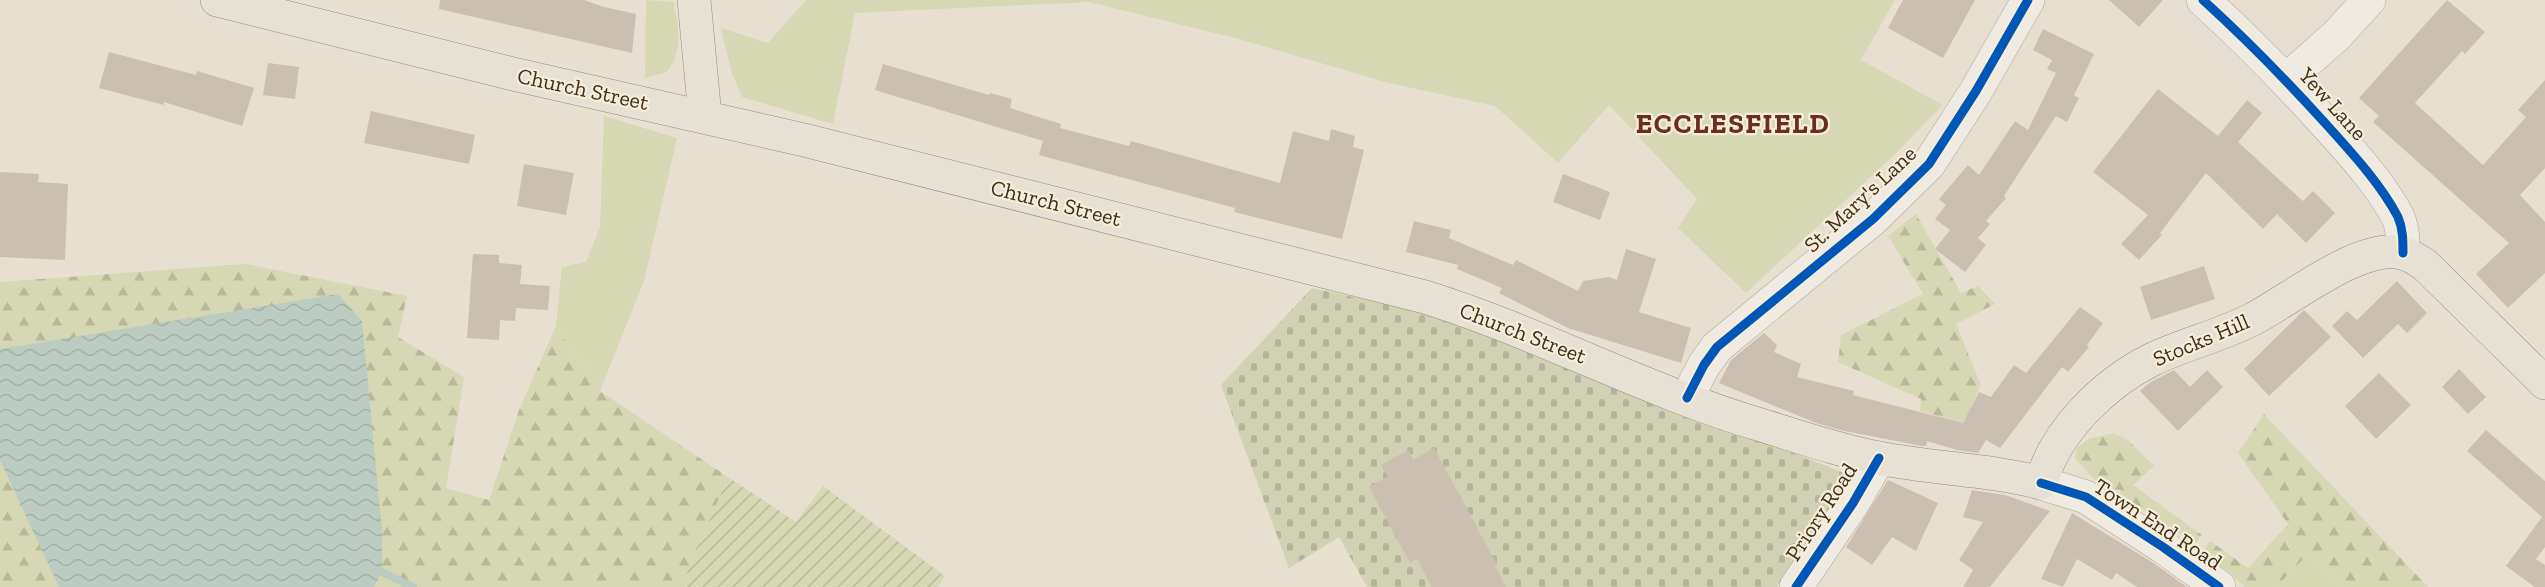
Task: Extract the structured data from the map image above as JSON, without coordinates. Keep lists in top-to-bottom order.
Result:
{
  "streets": {
    "main road": ["Church Street", "Stocks Hill", "Town End Road"],
    "street": ["Yew Lane", "St. Mary's Lane", "Priory Road"]
  },
  "crossings": [
    ["Church Street", "St. Mary's Lane"],
    ["Church Street", "Priory Road"],
    ["Church Street", "Town End Road"],
    ["Yew Lane", "Stocks Hill"],
    ["Stocks Hill", "Town End Road"],
    ["Priory Road", "Town End Road"]
  ],
  "districts": ["ECCLESFIELD"]
}
